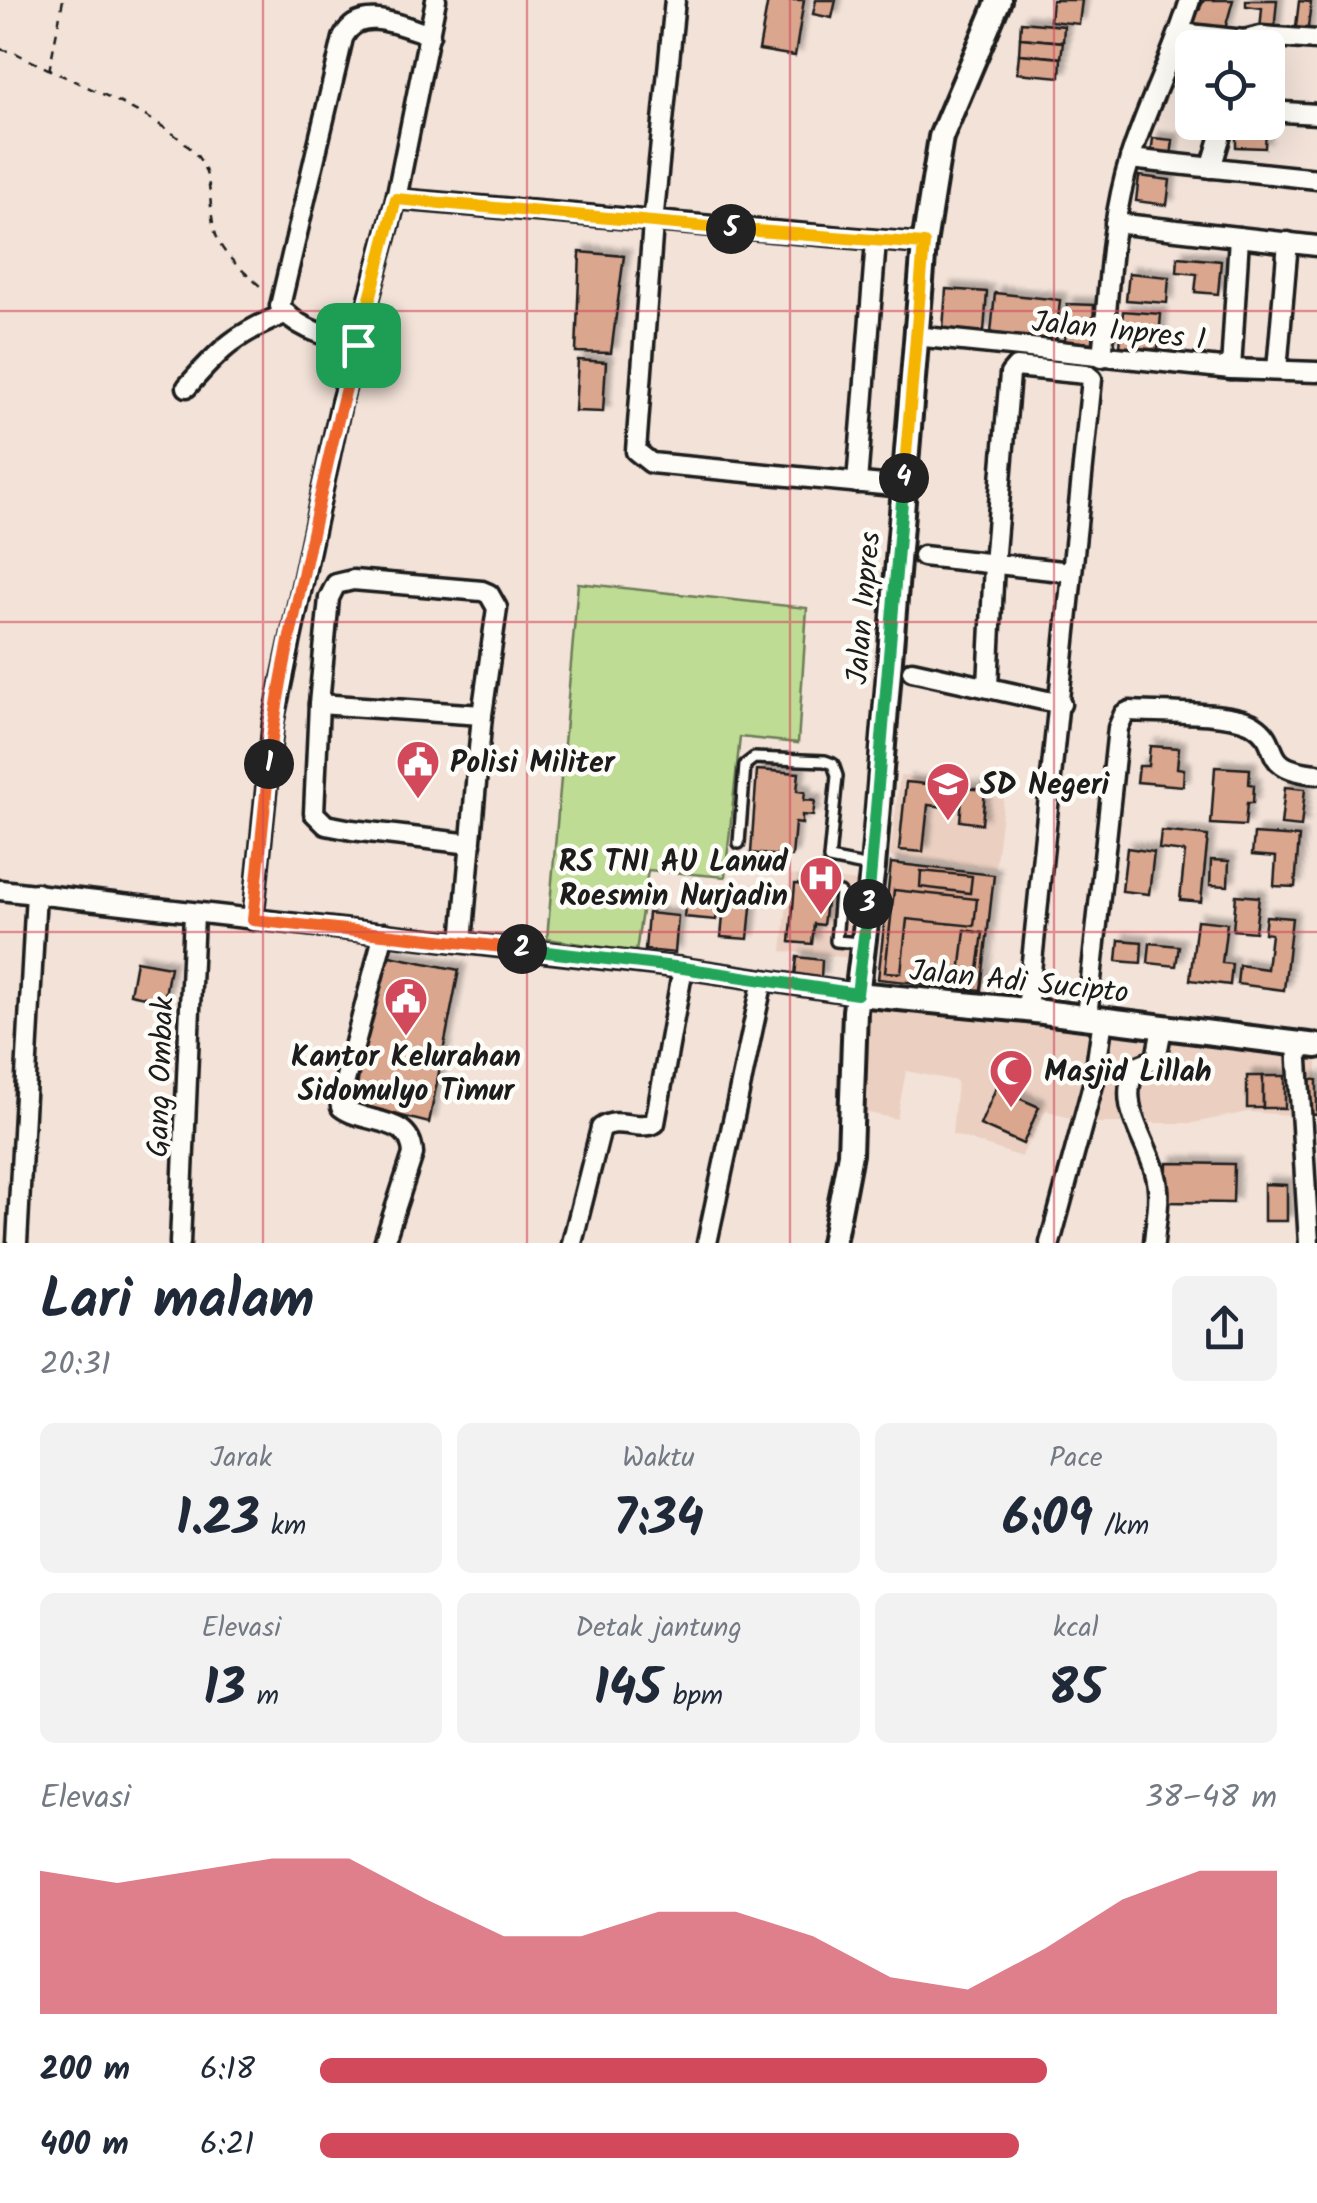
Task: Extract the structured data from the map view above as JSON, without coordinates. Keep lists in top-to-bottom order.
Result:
{
  "streets": {
    "main road": ["Jalan Inpres", "Jalan Adi Sucipto"],
    "street": ["Jalan Inpres 1", "Gang Ombak"]
  },
  "crossings": [
    ["Jalan Inpres 1", "Jalan Inpres"],
    ["Jalan Inpres", "Jalan Adi Sucipto"],
    ["Jalan Adi Sucipto", "Gang Ombak"]
  ],
  "places": {
    "public building": ["Polisi Militer", "Kantor Kelurahan Sidomulyo Timur"],
    "school or university": ["SD Negeri"],
    "hospital": ["RS TNI AU Lanud Roesmin Nurjadin"],
    "mosque": ["Masjid Lillah"]
  },
  "page": {
    "pins": [
      "5",
      "4",
      "1",
      "3",
      "2"
    ],
    "heading": ["Lari malam", "20:31"],
    "stats": [
      ["Jarak", "1.23 km"],
      ["Waktu", "7:34"],
      ["Pace", "6:09 /km"],
      ["Elevasi", "13 m"],
      ["Detak jantung", "145 bpm"],
      ["kcal", "85"]
    ],
    "chart": ["Elevasi", "38–48 m"],
    "list": [
      {
        "name": "200 m",
        "note": "6:18"
      },
      {
        "name": "400 m",
        "note": "6:21"
      }
    ]
  }
}
